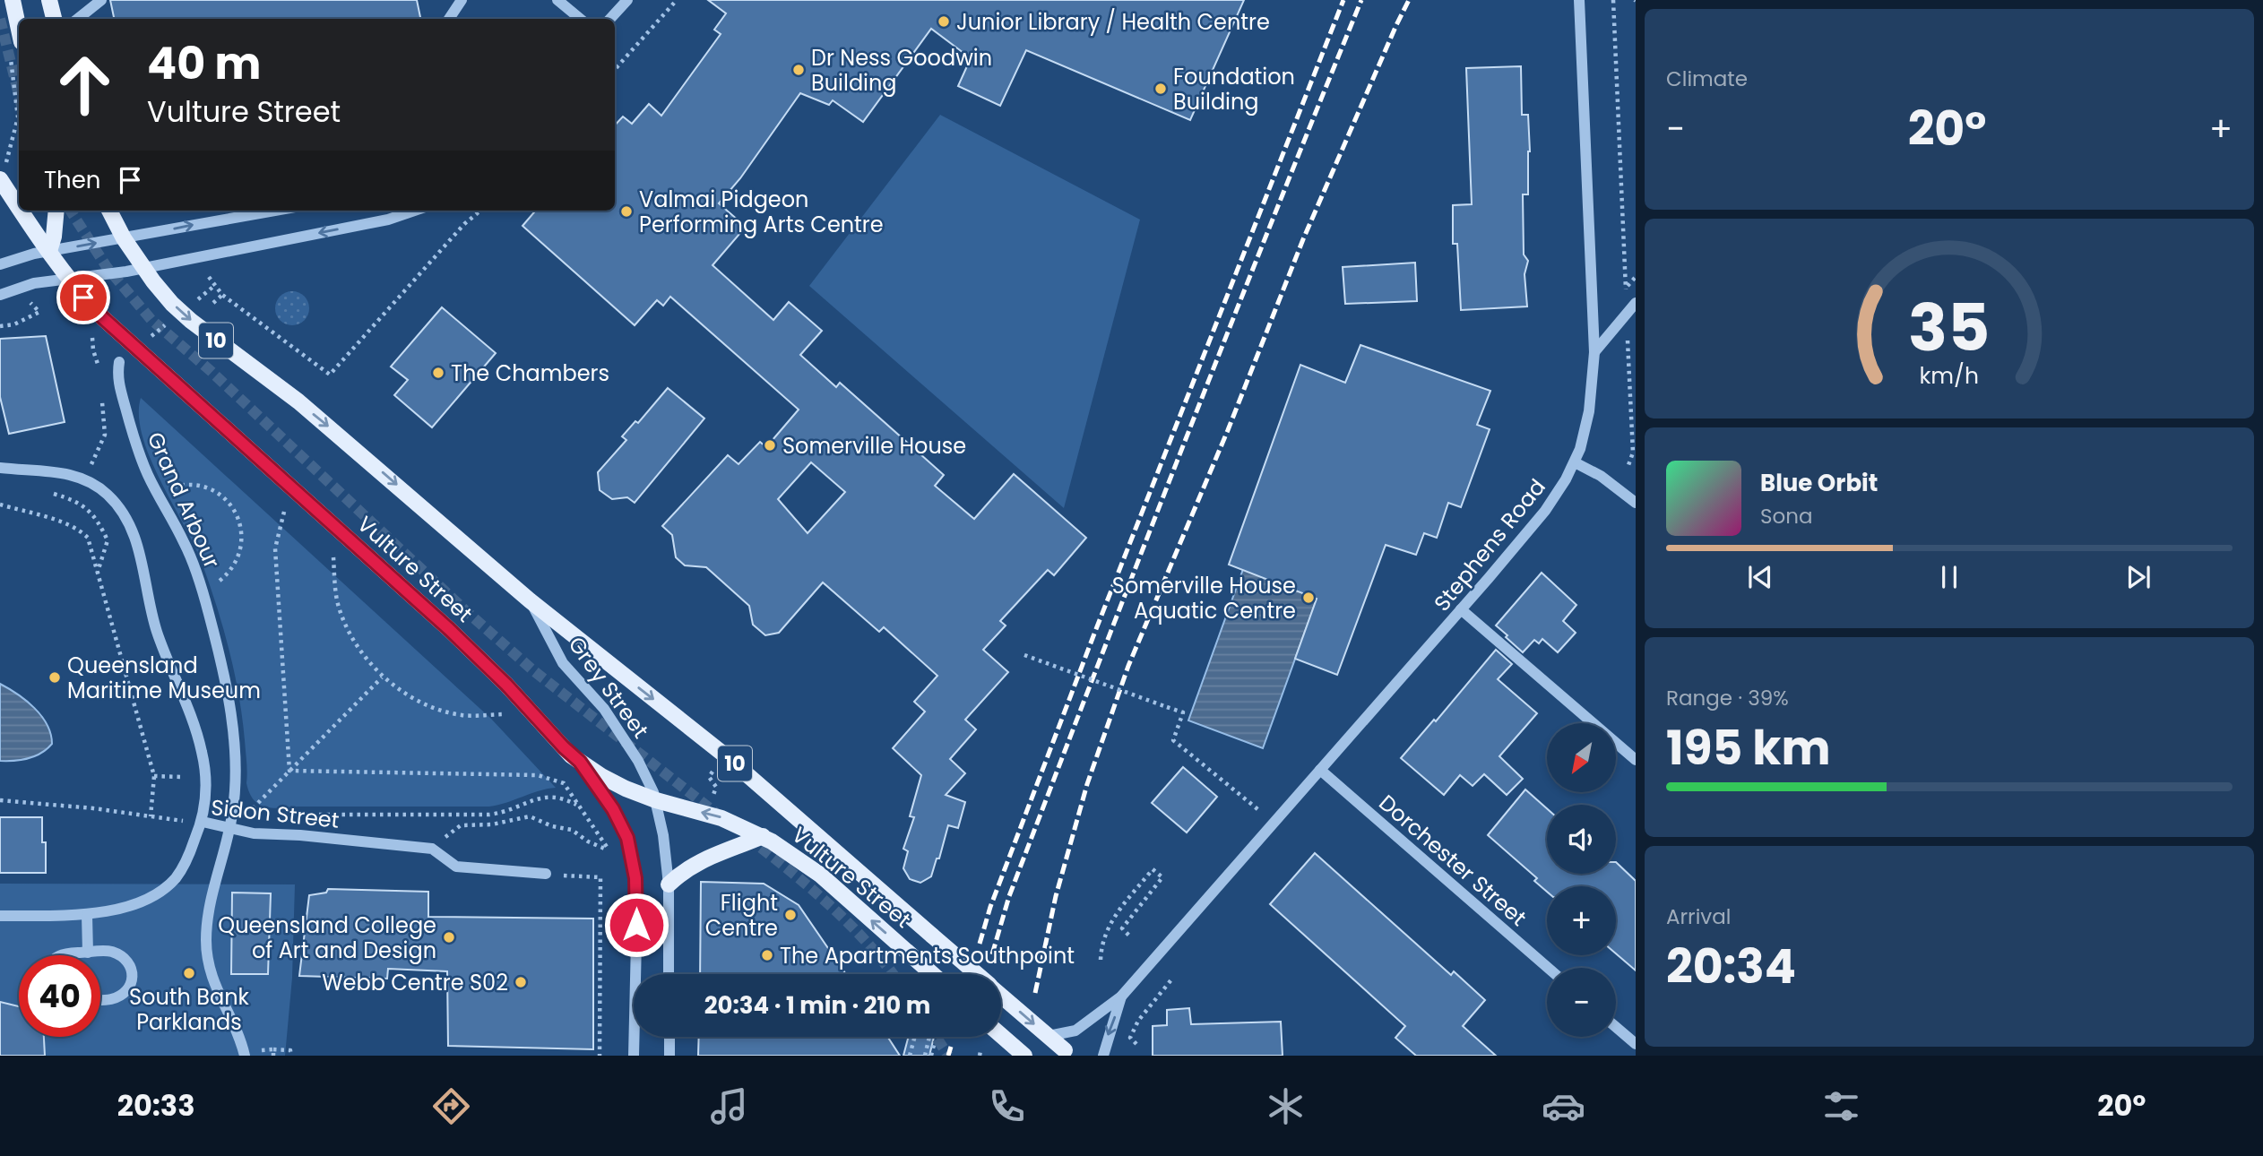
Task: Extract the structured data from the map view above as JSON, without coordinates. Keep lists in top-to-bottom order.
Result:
{
  "streets": {
    "main road": ["10", "Vulture Street"],
    "street": [
      "Grand Arbour",
      "Stephens Road",
      "Grey Street",
      "Sidon Street",
      "Dorchester Street"
    ]
  },
  "crossings": [
    ["10", "Vulture Street"],
    ["Grand Arbour", "Sidon Street"],
    ["Stephens Road", "Vulture Street"],
    ["Stephens Road", "Dorchester Street"],
    ["Vulture Street", "Grey Street"]
  ],
  "places": [
    "Junior Library / Health Centre",
    "Dr Ness Goodwin Building",
    "Foundation Building",
    "Valmai Pidgeon Performing Arts Centre",
    "The Chambers",
    "Somerville House",
    "Somerville House Aquatic Centre",
    "Queensland Maritime Museum",
    "Flight Centre",
    "Queensland College of Art and Design",
    "The Apartments Southpoint",
    "South Bank Parklands",
    "Webb Centre S02"
  ],
  "north": "bottom left",
  "page": {
    "tile": [
      "Climate",
      ["Range · 39%", "195 km"],
      ["Arrival", "20:34"]
    ],
    "turn": ["40 m", "Vulture Street"],
    "heat": ["−", "20°", "+"],
    "then": "Then",
    "song": ["Blue Orbit", "Sona"],
    "map_buttons": ["+", "−"],
    "limit": "40",
    "trip": "20:34 · 1 min · 210 m",
    "tabs": ["20:33", "20°"],
    "gauge": ["35", "km/h"]
  }
}
